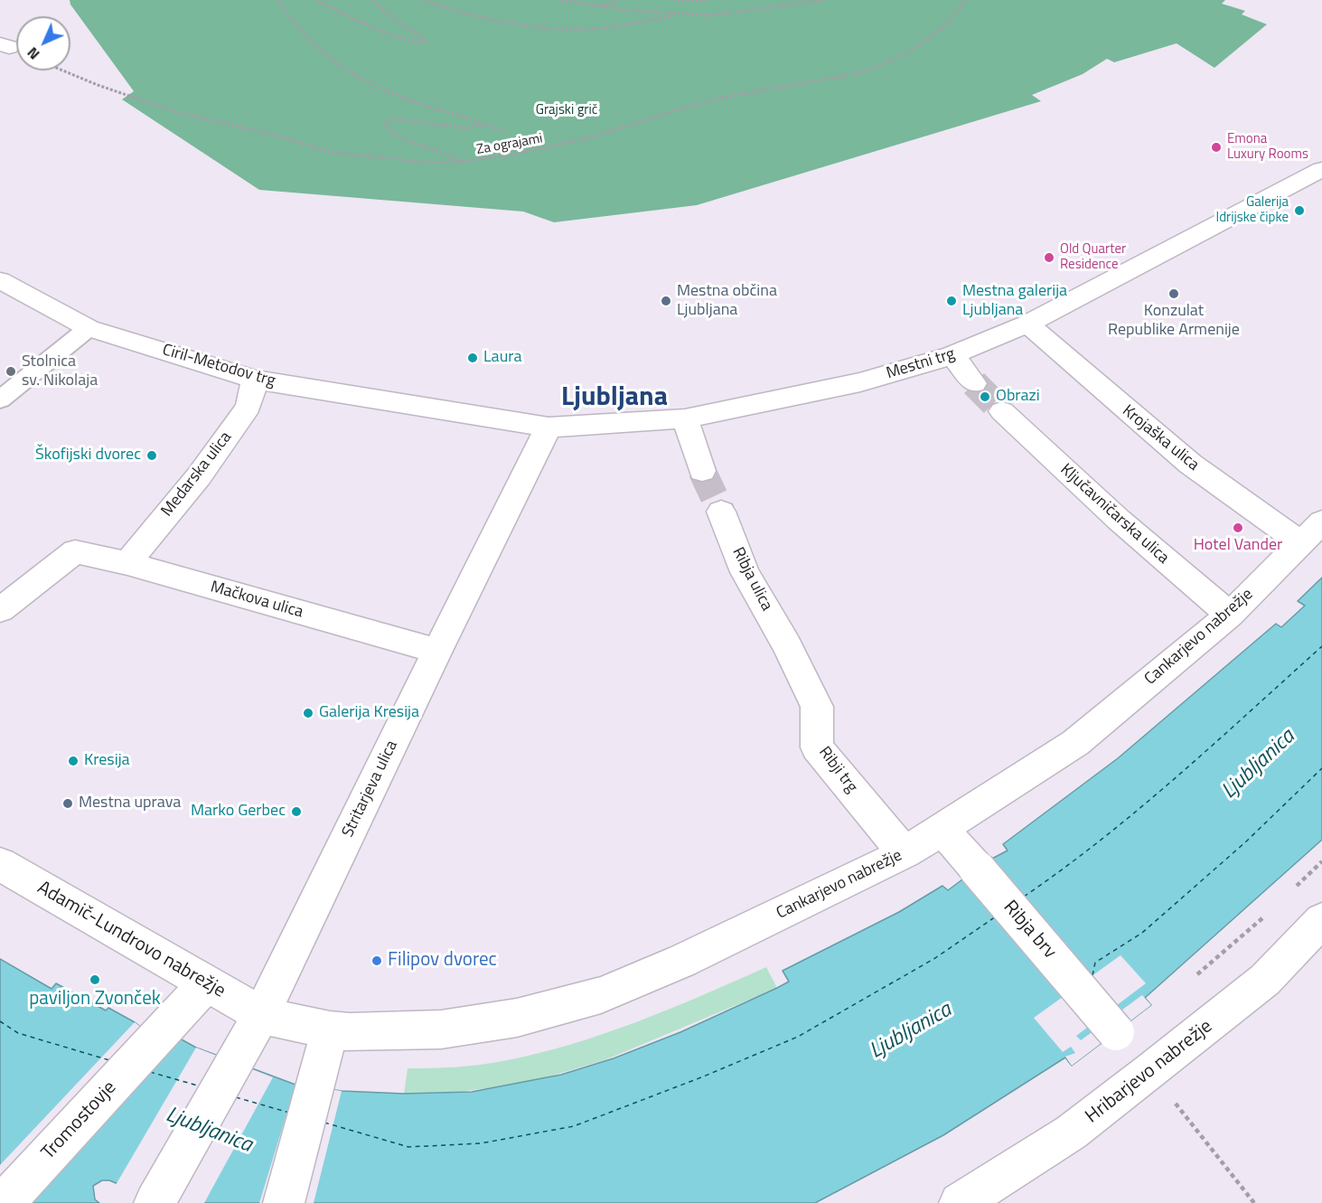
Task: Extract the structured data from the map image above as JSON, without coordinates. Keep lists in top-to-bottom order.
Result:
{
  "streets": {
    "street": [
      "Mestni trg",
      "Ciril-Metodov trg",
      "Krojaška ulica",
      "Medarska ulica",
      "Ključavničarska ulica",
      "Ribja ulica",
      "Mačkova ulica",
      "Cankarjevo nabrežje",
      "Ribji trg",
      "Stritarjeva ulica",
      "Ribja brv",
      "Adamič-Lundrovo nabrežje",
      "Hribarjevo nabrežje",
      "Tromostovje"
    ],
    "path": ["Za ograjami"]
  },
  "crossings": [
    ["Mestni trg", "Ciril-Metodov trg"],
    ["Mestni trg", "Krojaška ulica"],
    ["Mestni trg", "Stritarjeva ulica"],
    ["Ciril-Metodov trg", "Medarska ulica"],
    ["Krojaška ulica", "Cankarjevo nabrežje"],
    ["Medarska ulica", "Mačkova ulica"],
    ["Ključavničarska ulica", "Cankarjevo nabrežje"],
    ["Ribja ulica", "Ribji trg"],
    ["Mačkova ulica", "Stritarjeva ulica"],
    ["Cankarjevo nabrežje", "Ribji trg"],
    ["Cankarjevo nabrežje", "Stritarjeva ulica"],
    ["Cankarjevo nabrežje", "Ribja brv"],
    ["Cankarjevo nabrežje", "Adamič-Lundrovo nabrežje"],
    ["Stritarjeva ulica", "Adamič-Lundrovo nabrežje"],
    ["Adamič-Lundrovo nabrežje", "Tromostovje"]
  ],
  "districts": ["Ljubljana"],
  "water": ["Ljubljanica"],
  "parks": ["Grajski grič"],
  "places": [
    "Emona Luxury Rooms",
    "Galerija Idrijske čipke",
    "Old Quarter Residence",
    "Konzulat Republike Armenije",
    "Mestna občina Ljubljana",
    "Mestna galerija Ljubljana",
    "Laura",
    "Stolnica sv. Nikolaja",
    "Obrazi",
    "Škofijski dvorec",
    "Hotel Vander",
    "Galerija Kresija",
    "Kresija",
    "Mestna uprava",
    "Marko Gerbec",
    "Filipov dvorec",
    "paviljon Zvonček"
  ],
  "north": "bottom left"
}
